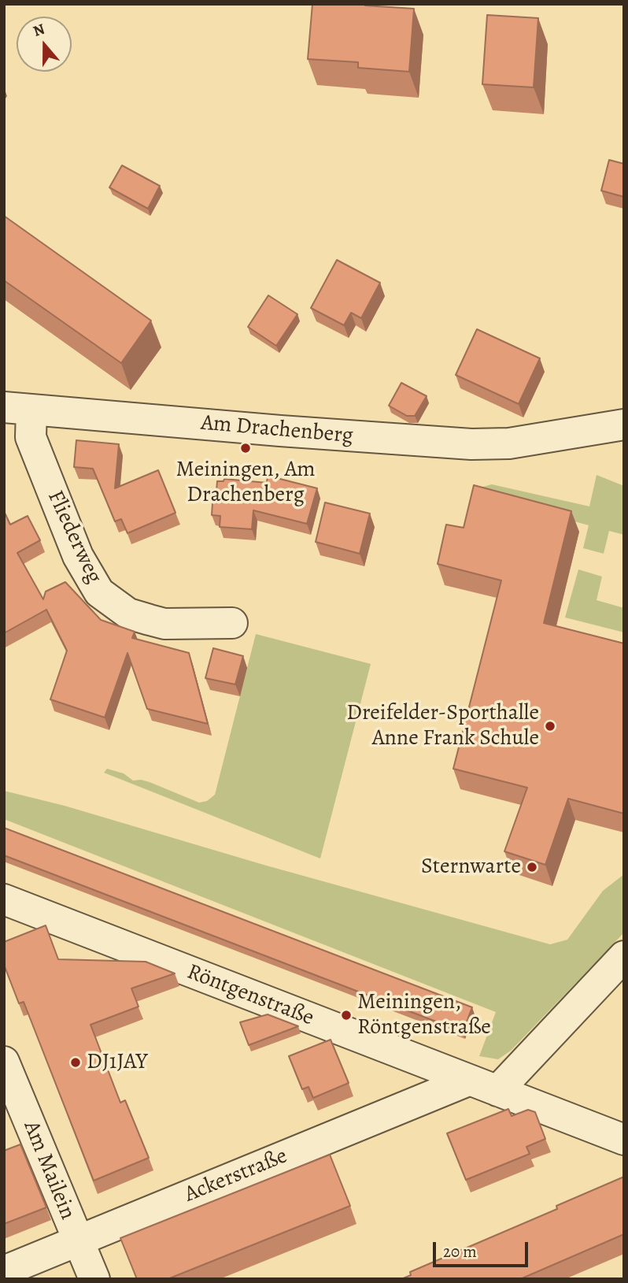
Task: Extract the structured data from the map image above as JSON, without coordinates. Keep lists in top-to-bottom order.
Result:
{
  "streets": {
    "street": [
      "Am Drachenberg",
      "Fliederweg",
      "Röntgenstraße",
      "Am Mailein",
      "Ackerstraße"
    ]
  },
  "crossings": [
    ["Am Drachenberg", "Fliederweg"],
    ["Röntgenstraße", "Ackerstraße"],
    ["Am Mailein", "Ackerstraße"]
  ],
  "places": [
    "Meiningen, Am Drachenberg",
    "Dreifelder-Sporthalle Anne Frank Schule",
    "Sternwarte",
    "Meiningen, Röntgenstraße",
    "DJ1JAY"
  ],
  "scale_bar": "20 m",
  "north": "top"
}
